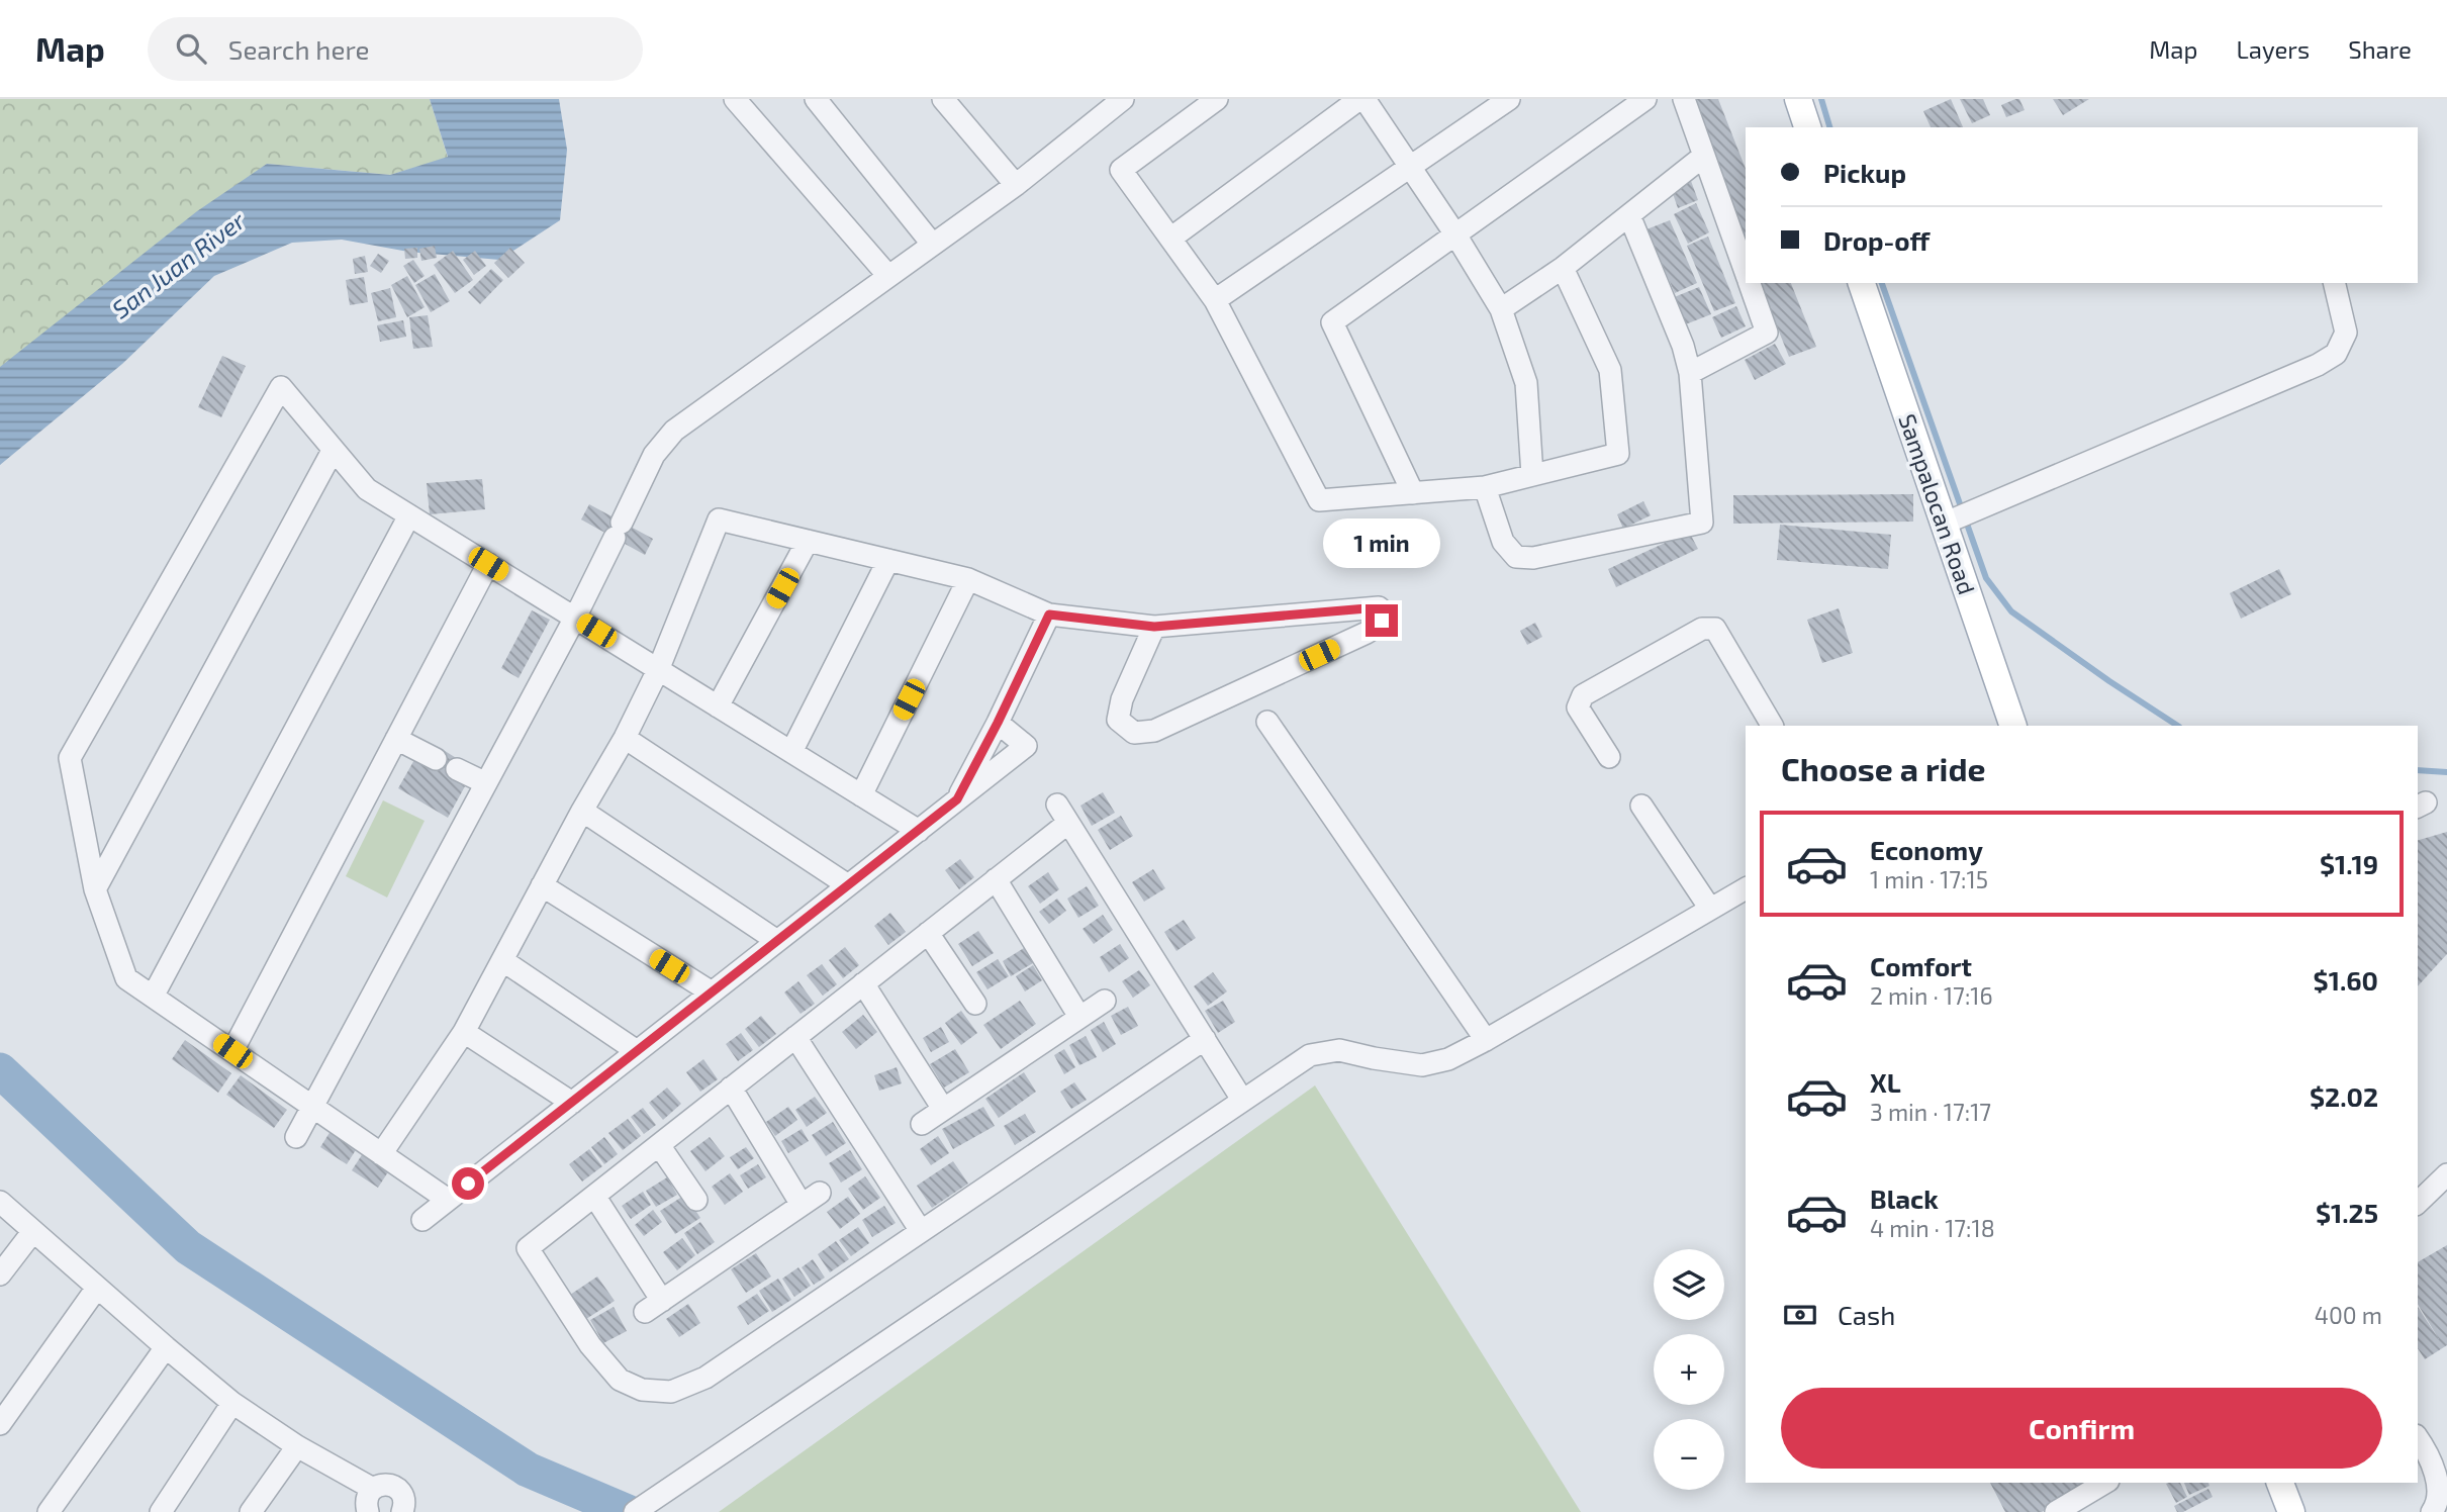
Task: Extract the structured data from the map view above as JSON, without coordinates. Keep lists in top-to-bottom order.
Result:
{
  "streets": {
    "main road": ["Sampalocan Road"]
  },
  "water": ["San Juan River"],
  "page": {
    "header": "Map",
    "search": "Search here",
    "nav": ["Map", "Layers", "Share"],
    "banner": ["Pickup", "Drop-off"],
    "bubble": "1 min",
    "heading": "Choose a ride",
    "list": [
      {
        "name": "Economy",
        "note": "1 min · 17:15",
        "value": "$1.19"
      },
      {
        "name": "Comfort",
        "note": "2 min · 17:16",
        "value": "$1.60"
      },
      {
        "name": "XL",
        "note": "3 min · 17:17",
        "value": "$2.02"
      },
      {
        "name": "Black",
        "note": "4 min · 17:18",
        "value": "$1.25"
      }
    ],
    "map_buttons": ["+", "−"],
    "pay": ["Cash", "400 m"],
    "buttons": "Confirm"
  }
}
